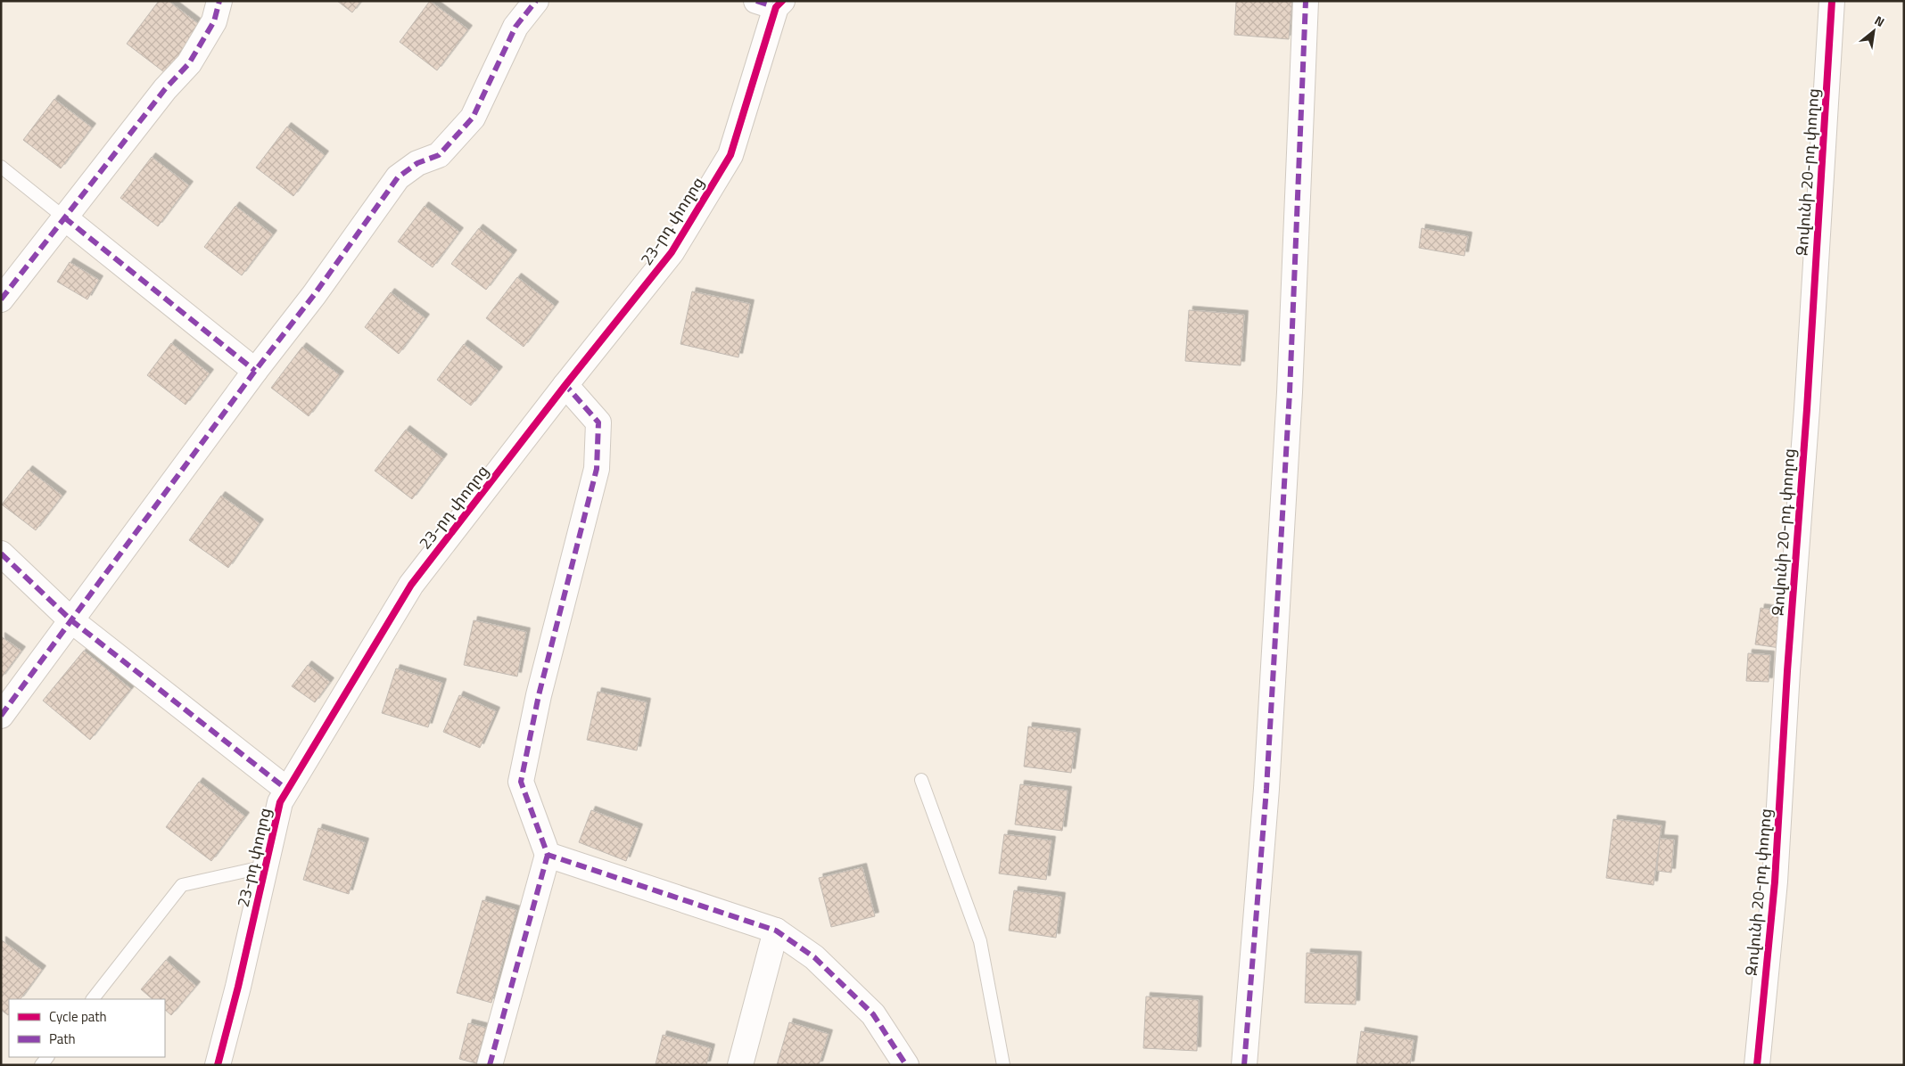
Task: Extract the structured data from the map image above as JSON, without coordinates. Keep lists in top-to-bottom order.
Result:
{
  "streets": {
    "street": ["Զովունի 20-րդ փողոց", "23-րդ փողոց"]
  },
  "legend": ["Cycle path", "Path"],
  "north": "top right"
}
